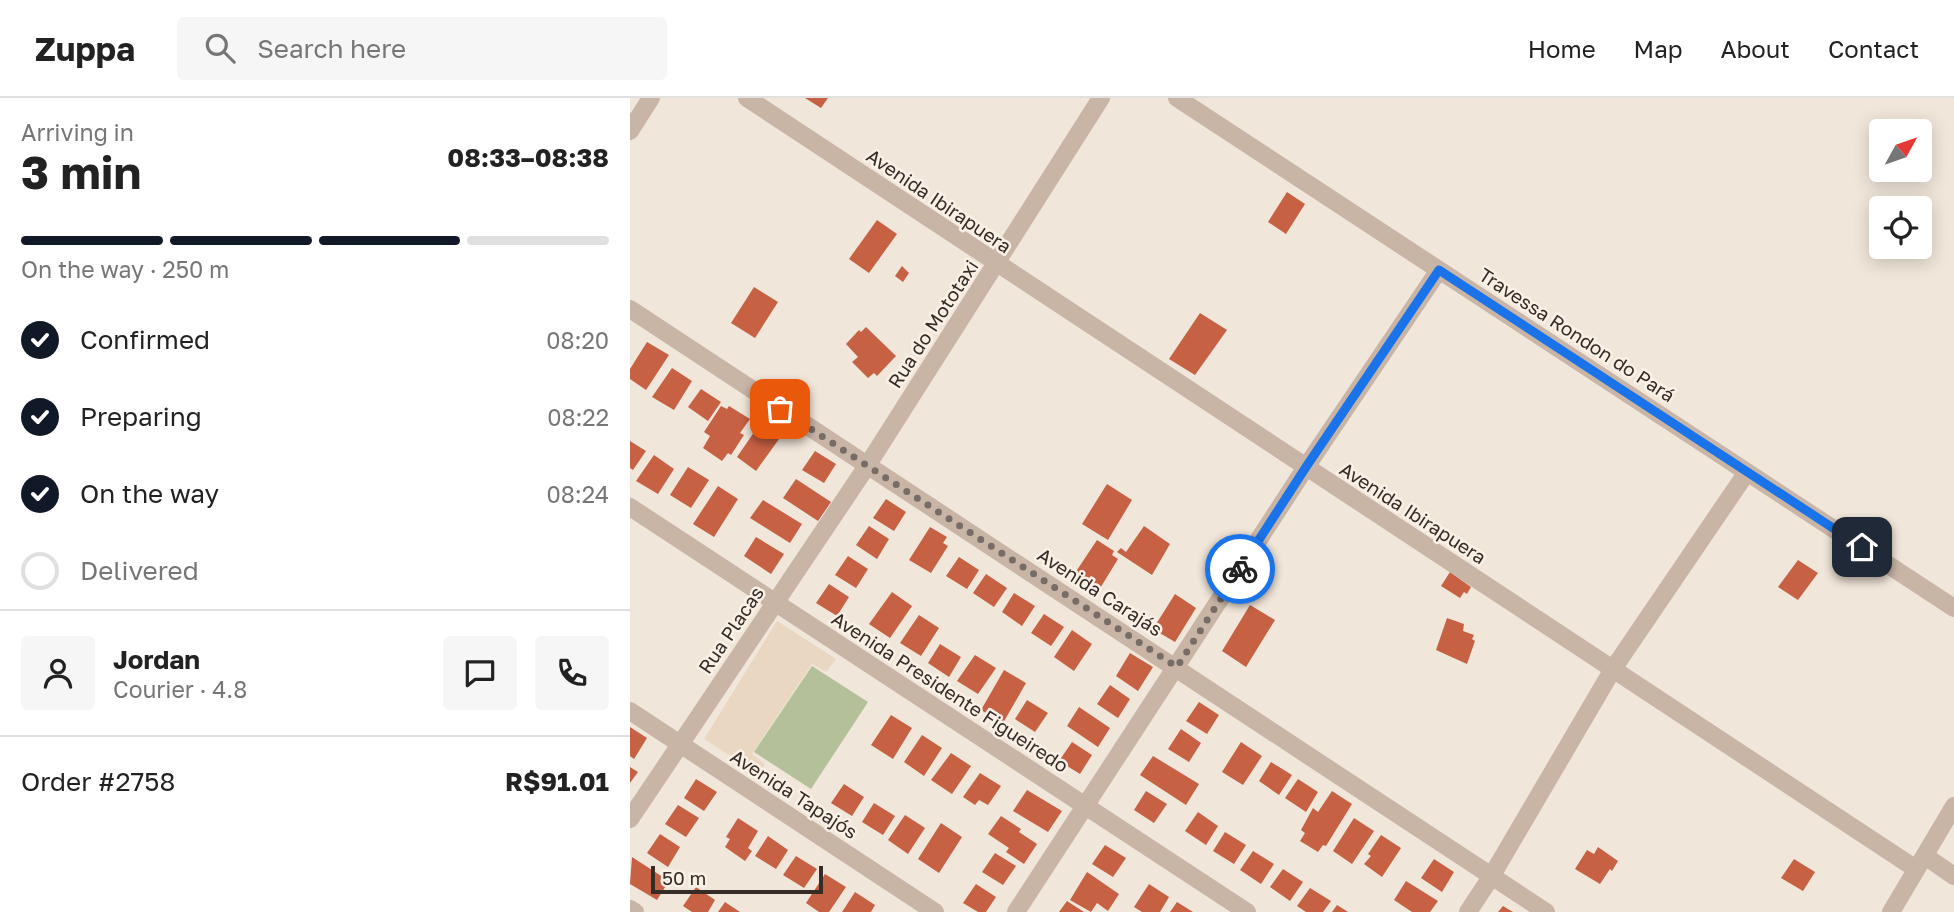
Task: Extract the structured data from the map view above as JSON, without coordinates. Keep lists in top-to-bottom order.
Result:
{
  "streets": {
    "street": [
      "Avenida Ibirapuera",
      "Rua do Mototaxi",
      "Travessa Rondon do Pará",
      "Avenida Carajás",
      "Rua Placas",
      "Avenida Presidente Figueiredo",
      "Avenida Tapajós"
    ]
  },
  "crossings": [
    ["Avenida Ibirapuera", "Rua do Mototaxi"],
    ["Rua do Mototaxi", "Avenida Carajás"],
    ["Rua do Mototaxi", "Rua Placas"],
    ["Avenida Carajás", "Rua Placas"],
    ["Rua Placas", "Avenida Presidente Figueiredo"],
    ["Rua Placas", "Avenida Tapajós"]
  ],
  "scale_bar": "50 m",
  "north": "top right",
  "page": {
    "header": "Zuppa",
    "search": "Search here",
    "nav": [
      "Home",
      "Map",
      "About",
      "Contact"
    ],
    "heading": ["3 min", "Arriving in", "08:33–08:38"],
    "panel": [
      "Jordan",
      "Courier · 4.8",
      "Order #2758",
      "R$91.01"
    ],
    "bar": "On the way · 250 m",
    "list": [
      ["Confirmed", "08:20"],
      ["Preparing", "08:22"],
      ["On the way", "08:24"],
      "Delivered"
    ],
    "scale": "50 m"
  }
}
